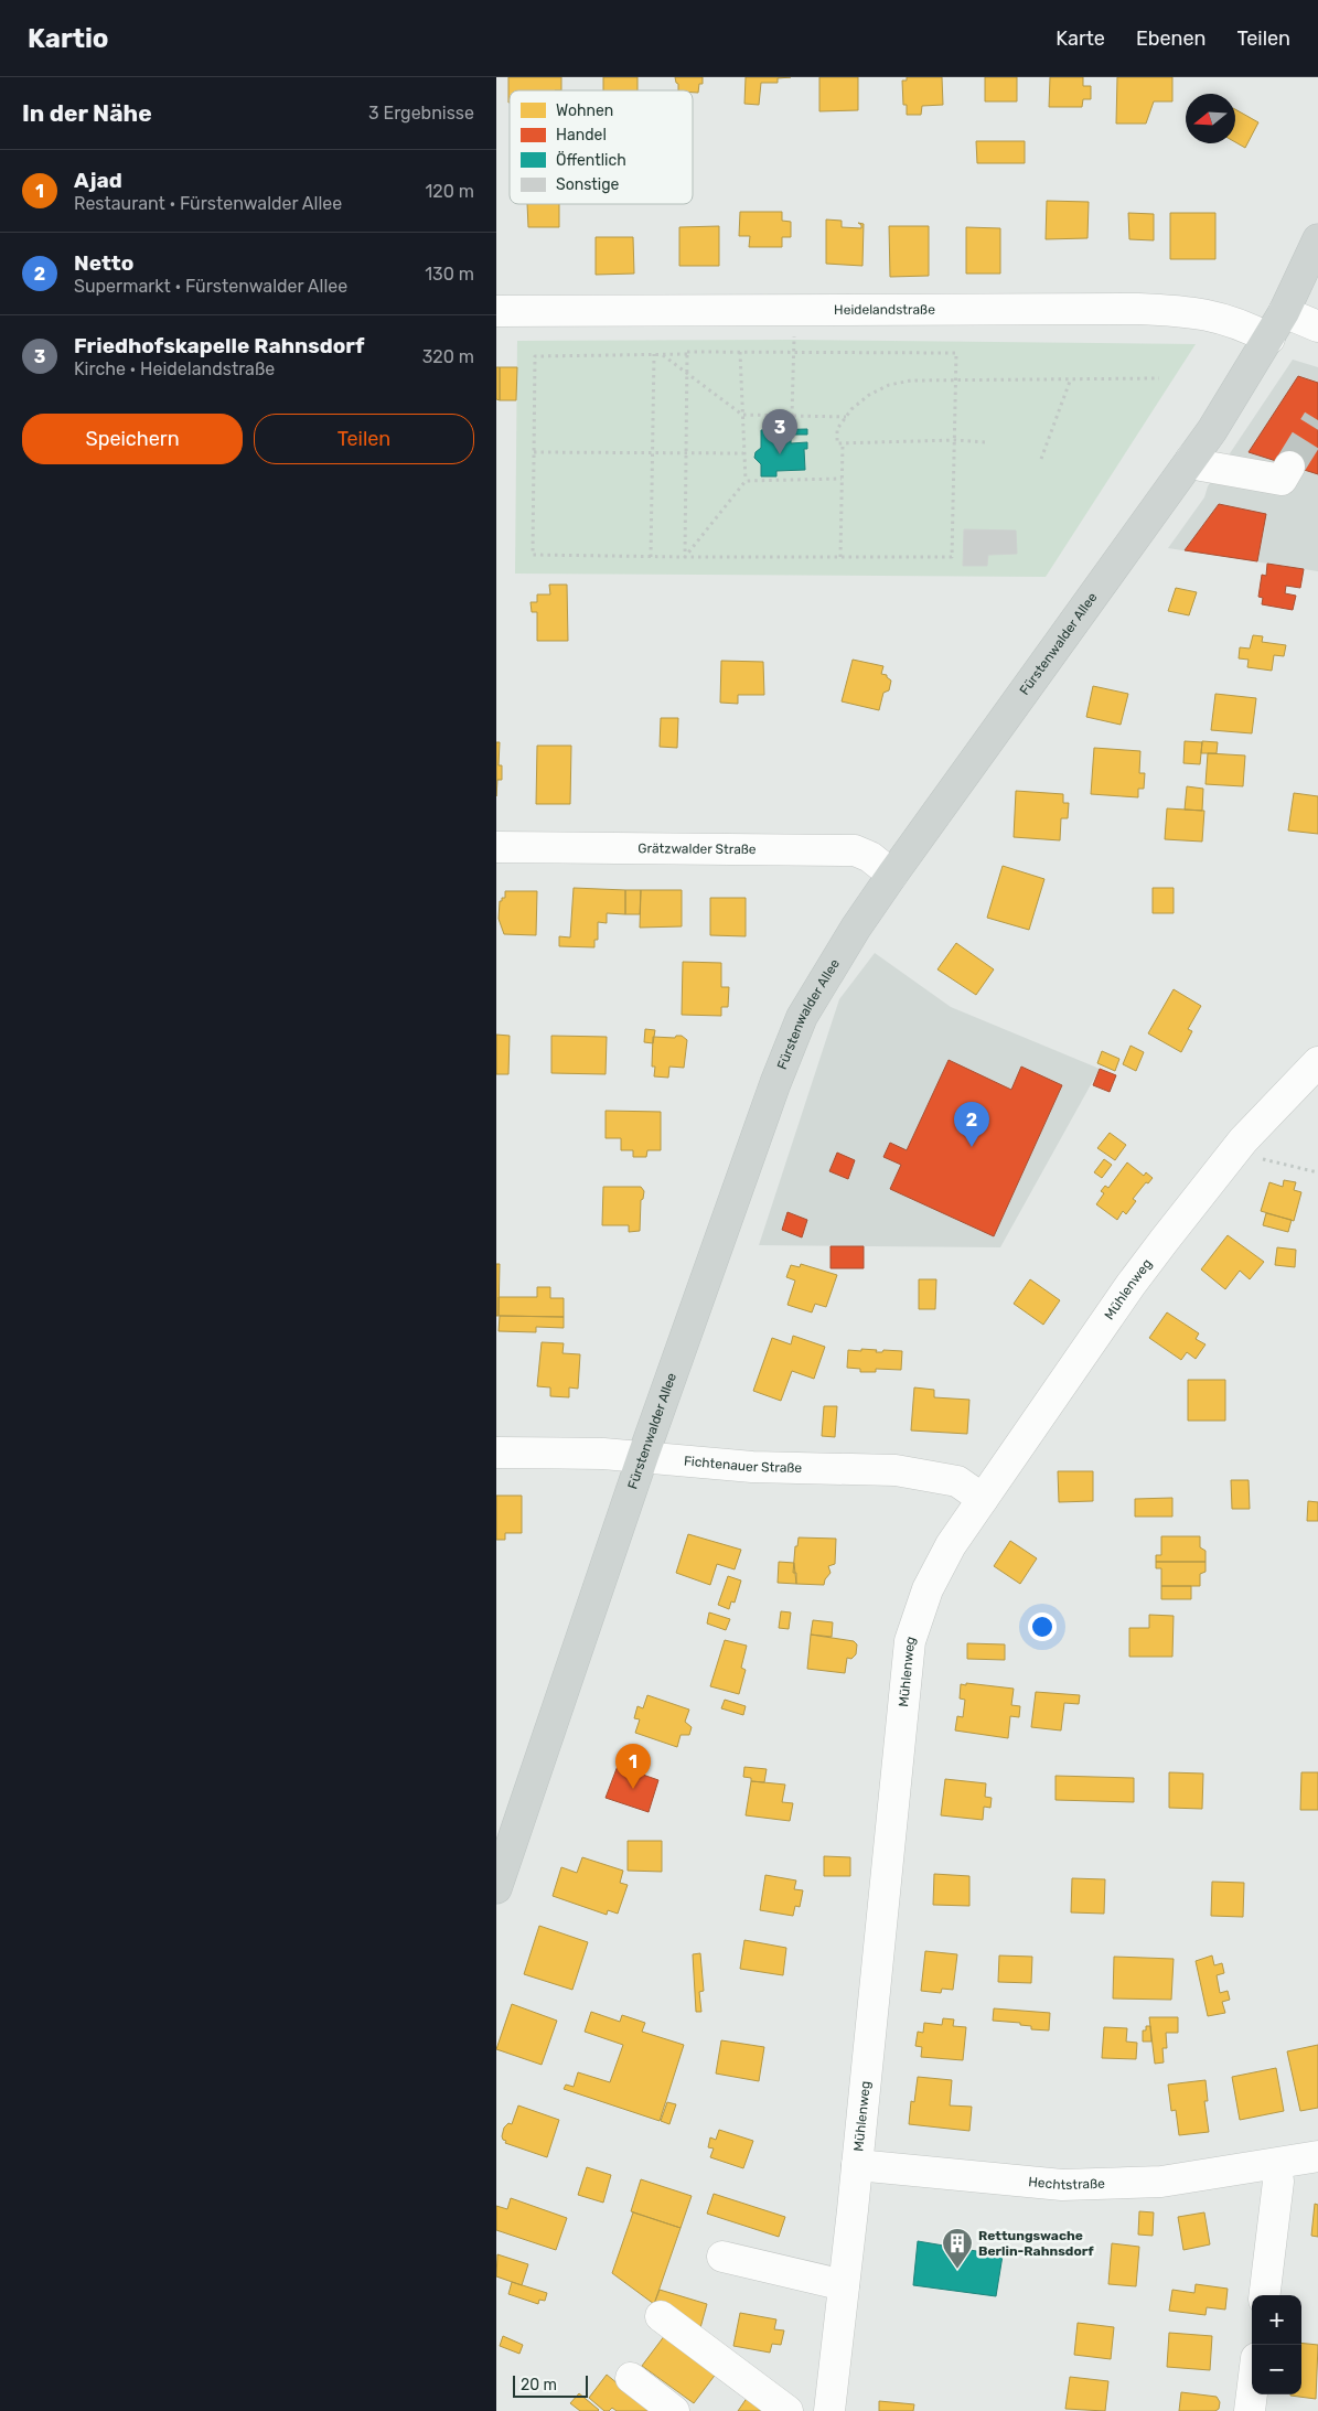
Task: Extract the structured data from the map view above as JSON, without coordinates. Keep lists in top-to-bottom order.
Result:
{
  "streets": {
    "main road": ["Fürstenwalder Allee"],
    "street": [
      "Heidelandstraße",
      "Grätzwalder Straße",
      "Mühlenweg",
      "Fichtenauer Straße",
      "Hechtstraße"
    ]
  },
  "crossings": [
    ["Heidelandstraße", "Fürstenwalder Allee"],
    ["Fürstenwalder Allee", "Grätzwalder Straße"],
    ["Fürstenwalder Allee", "Fichtenauer Straße"],
    ["Mühlenweg", "Fichtenauer Straße"],
    ["Mühlenweg", "Hechtstraße"]
  ],
  "places": {
    "building": ["Rettungswache Berlin-Rahnsdorf"]
  },
  "legend": [
    "Wohnen",
    "Handel",
    "Öffentlich",
    "Sonstige"
  ],
  "scale_bar": "20 m",
  "north": "left",
  "page": {
    "header": "Kartio",
    "nav": ["Karte", "Ebenen", "Teilen"],
    "heading": ["In der Nähe", "3 Ergebnisse"],
    "list": [
      {
        "mark": "1",
        "name": "Ajad",
        "note": "Restaurant · Fürstenwalder Allee",
        "value": "120 m"
      },
      {
        "mark": "2",
        "name": "Netto",
        "note": "Supermarkt · Fürstenwalder Allee",
        "value": "130 m"
      },
      {
        "mark": "3",
        "name": "Friedhofskapelle Rahnsdorf",
        "note": "Kirche · Heidelandstraße",
        "value": "320 m"
      }
    ],
    "buttons": ["Speichern", "Teilen"],
    "pins": ["3", "2", "1"],
    "map_buttons": ["+", "−"],
    "scale": "20 m"
  }
}
